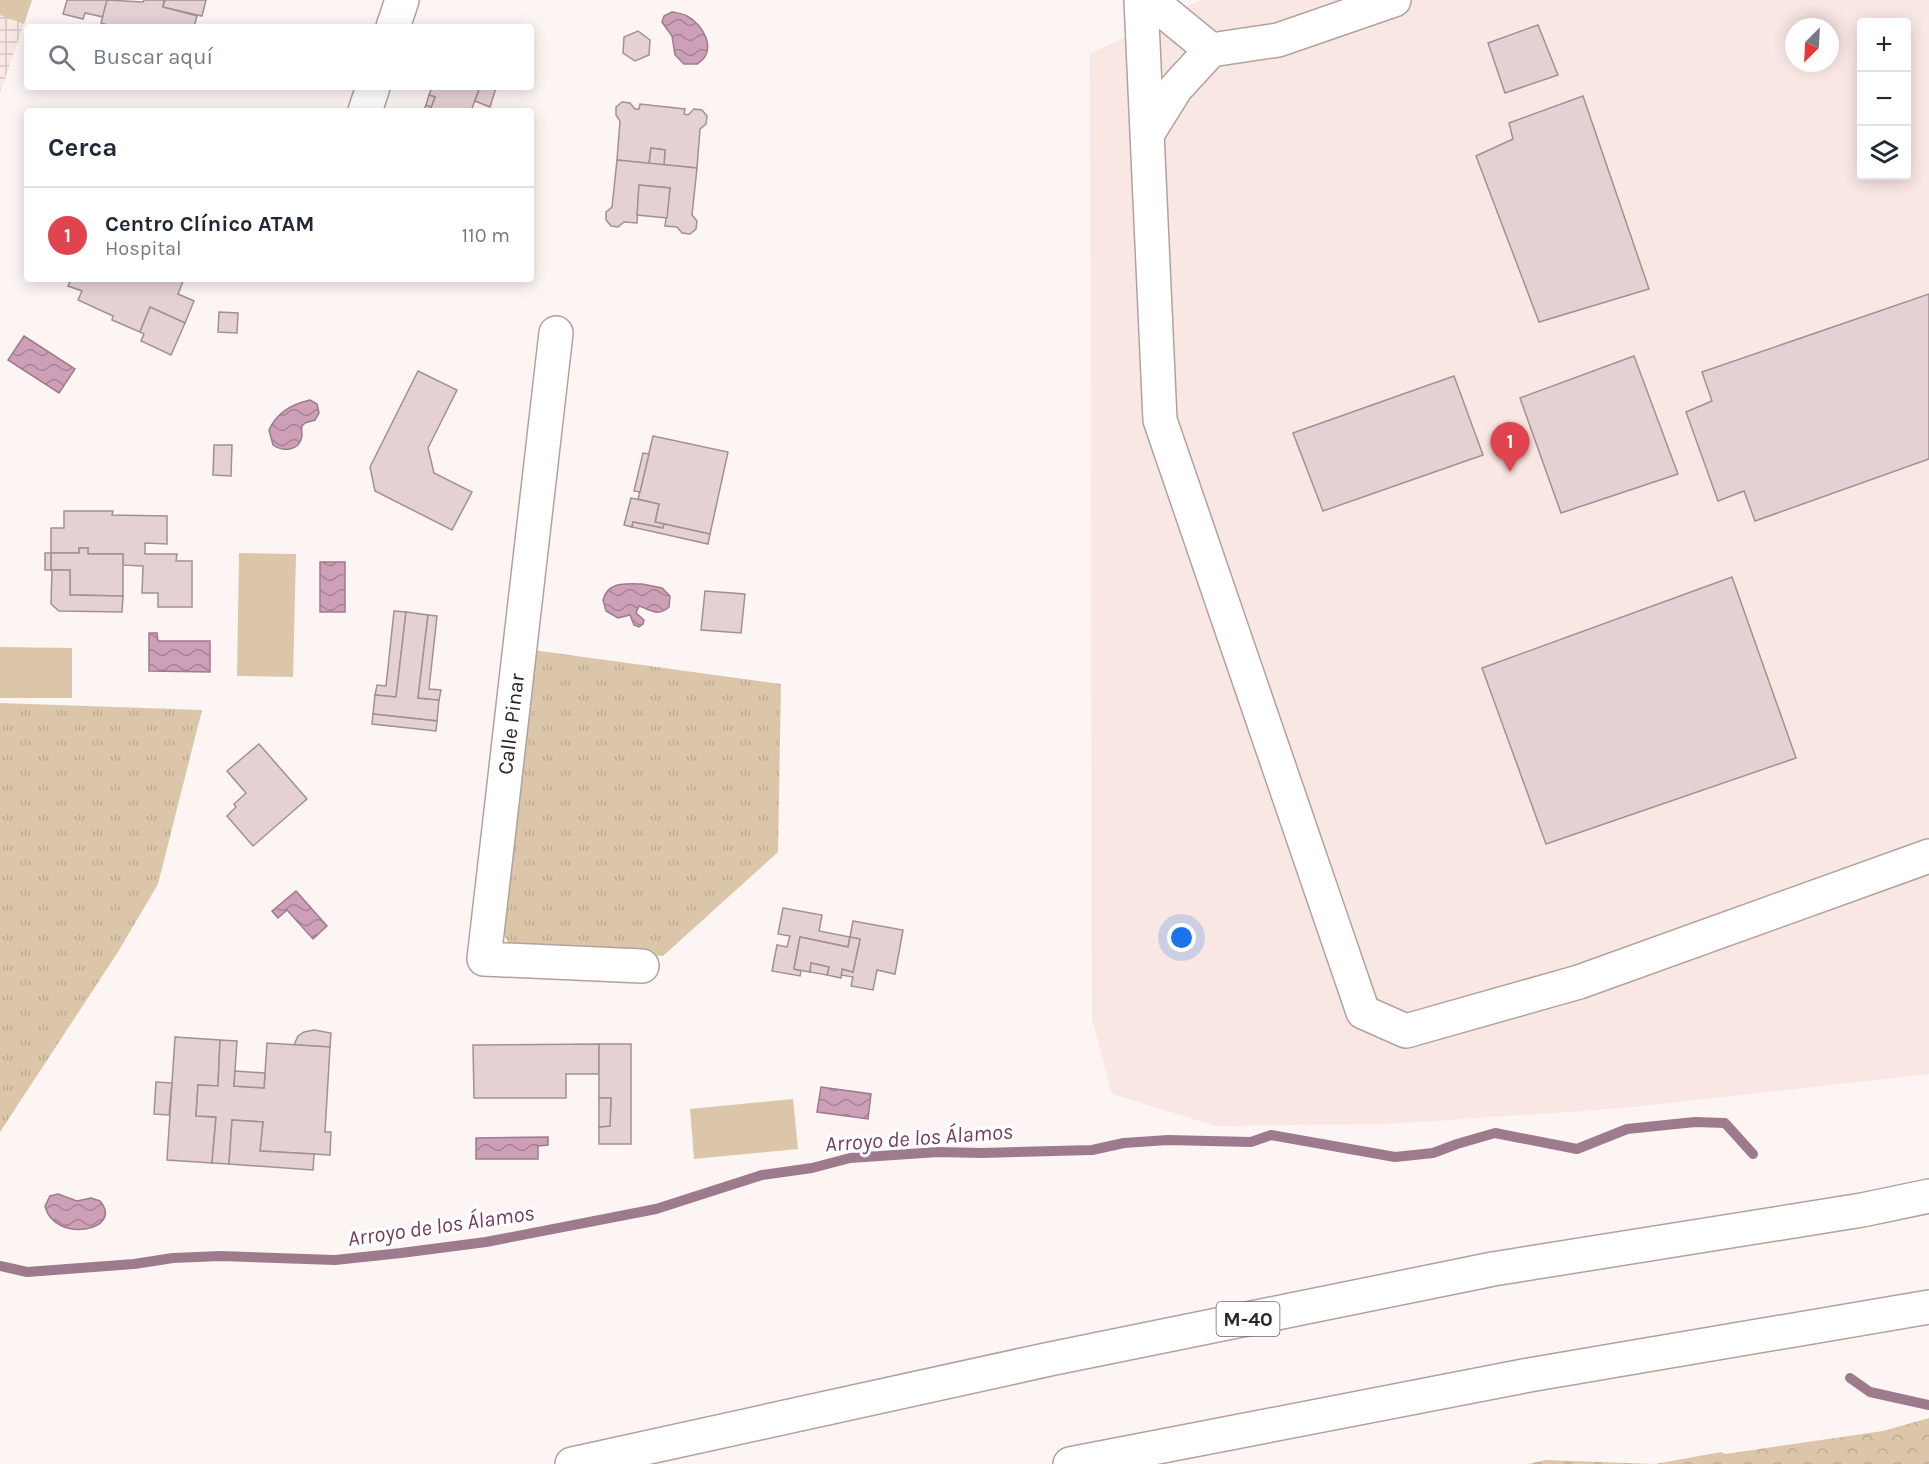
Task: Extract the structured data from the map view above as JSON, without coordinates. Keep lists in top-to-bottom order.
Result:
{
  "streets": {
    "main road": ["Calle Pinar", "M-40"]
  },
  "water": ["Arroyo de los Álamos"],
  "north": "bottom left",
  "page": {
    "map_buttons": ["+", "−"],
    "search": "Buscar aquí",
    "heading": "Cerca",
    "list": [
      {
        "mark": "1",
        "name": "Centro Clínico ATAM",
        "note": "Hospital",
        "value": "110 m"
      }
    ],
    "pins": "1"
  }
}
